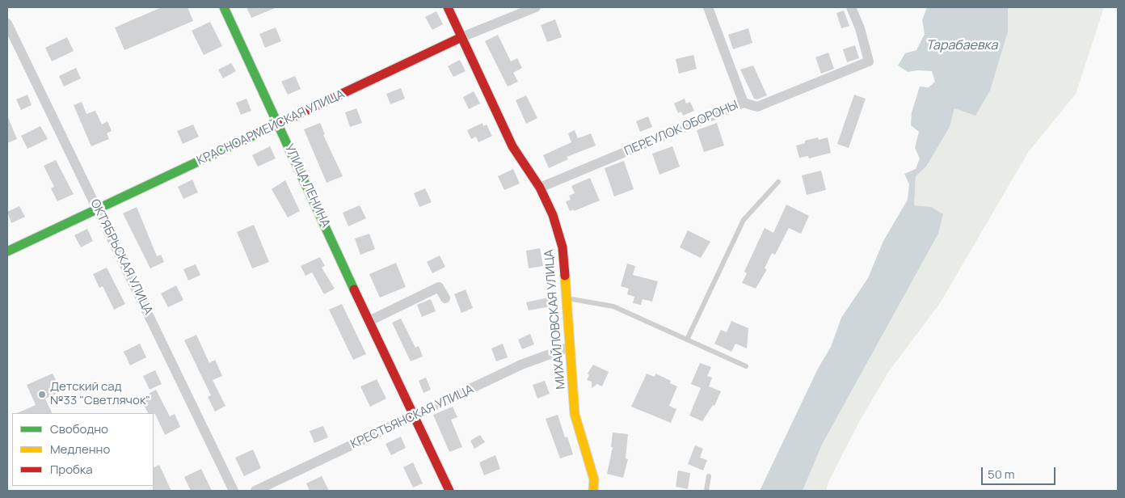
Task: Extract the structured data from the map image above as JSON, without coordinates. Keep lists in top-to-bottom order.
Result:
{
  "streets": {
    "street": [
      "КРАСНОАРМЕЙСКАЯ УЛИЦА",
      "ПЕРЕУЛОК ОБОРОНЫ",
      "УЛИЦА ЛЕНИНА",
      "ОКТЯБРЬСКАЯ УЛИЦА",
      "МИХАЙЛОВСКАЯ УЛИЦА",
      "КРЕСТЬЯНСКАЯ УЛИЦА"
    ]
  },
  "crossings": [
    ["КРАСНОАРМЕЙСКАЯ УЛИЦА", "УЛИЦА ЛЕНИНА"],
    ["КРАСНОАРМЕЙСКАЯ УЛИЦА", "ОКТЯБРЬСКАЯ УЛИЦА"],
    ["КРАСНОАРМЕЙСКАЯ УЛИЦА", "МИХАЙЛОВСКАЯ УЛИЦА"],
    ["ПЕРЕУЛОК ОБОРОНЫ", "МИХАЙЛОВСКАЯ УЛИЦА"],
    ["УЛИЦА ЛЕНИНА", "КРЕСТЬЯНСКАЯ УЛИЦА"],
    ["МИХАЙЛОВСКАЯ УЛИЦА", "КРЕСТЬЯНСКАЯ УЛИЦА"]
  ],
  "water": ["Тарабаевка"],
  "places": ["Детский сад №33 \"Светлячок\""],
  "legend": ["Свободно", "Медленно", "Пробка"],
  "scale_bar": "50 m"
}
